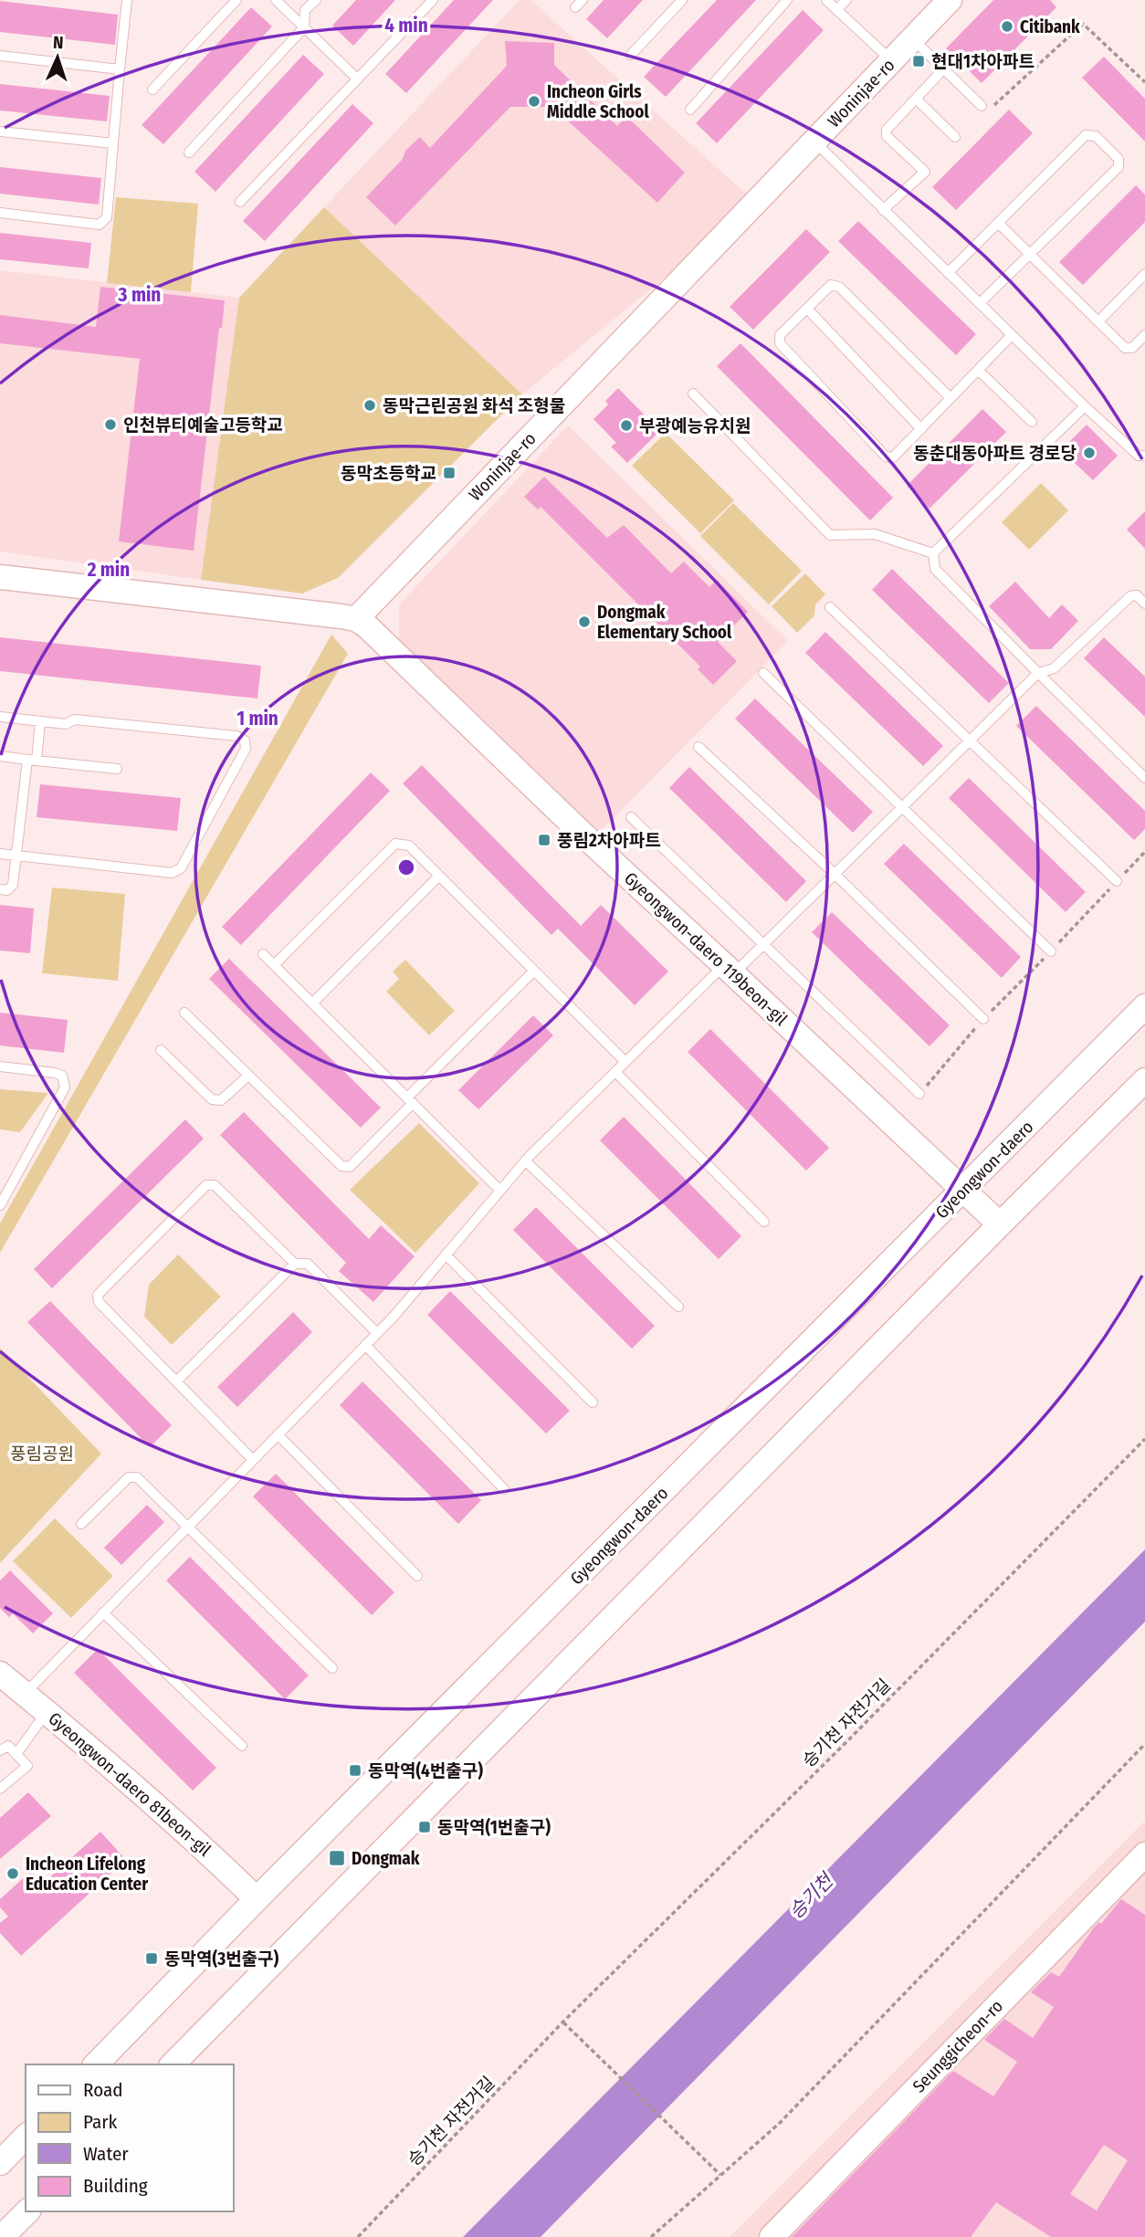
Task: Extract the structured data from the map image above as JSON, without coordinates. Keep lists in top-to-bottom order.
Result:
{
  "streets": {
    "main road": [
      "Woninjae-ro",
      "Gyeongwon-daero 119beon-gil",
      "Gyeongwon-daero",
      "Gyeongwon-daero 81beon-gil",
      "Seunggicheon-ro"
    ],
    "path": ["승기천 자전거길"]
  },
  "crossings": [
    ["Woninjae-ro", "Gyeongwon-daero 119beon-gil"],
    ["Gyeongwon-daero 119beon-gil", "Gyeongwon-daero"],
    ["Gyeongwon-daero", "Gyeongwon-daero 81beon-gil"]
  ],
  "water": ["승기천"],
  "parks": ["풍림공원"],
  "places": {
    "other": [
      "Citibank",
      "Incheon Girls Middle School",
      "동막근린공원 화석 조형물",
      "인천뷰티예술고등학교",
      "부광예능유치원",
      "동춘대동아파트 경로당",
      "Dongmak Elementary School",
      "Incheon Lifelong Education Center"
    ],
    "transit": [
      "현대1차아파트",
      "동막초등학교",
      "풍림2차아파트",
      "동막역(4번출구)",
      "동막역(1번출구)",
      "Dongmak",
      "동막역(3번출구)"
    ]
  },
  "legend": [
    "Road",
    "Park",
    "Water",
    "Building"
  ],
  "north": "top",
  "rings": [
    "4 min",
    "3 min",
    "2 min",
    "1 min"
  ]
}
